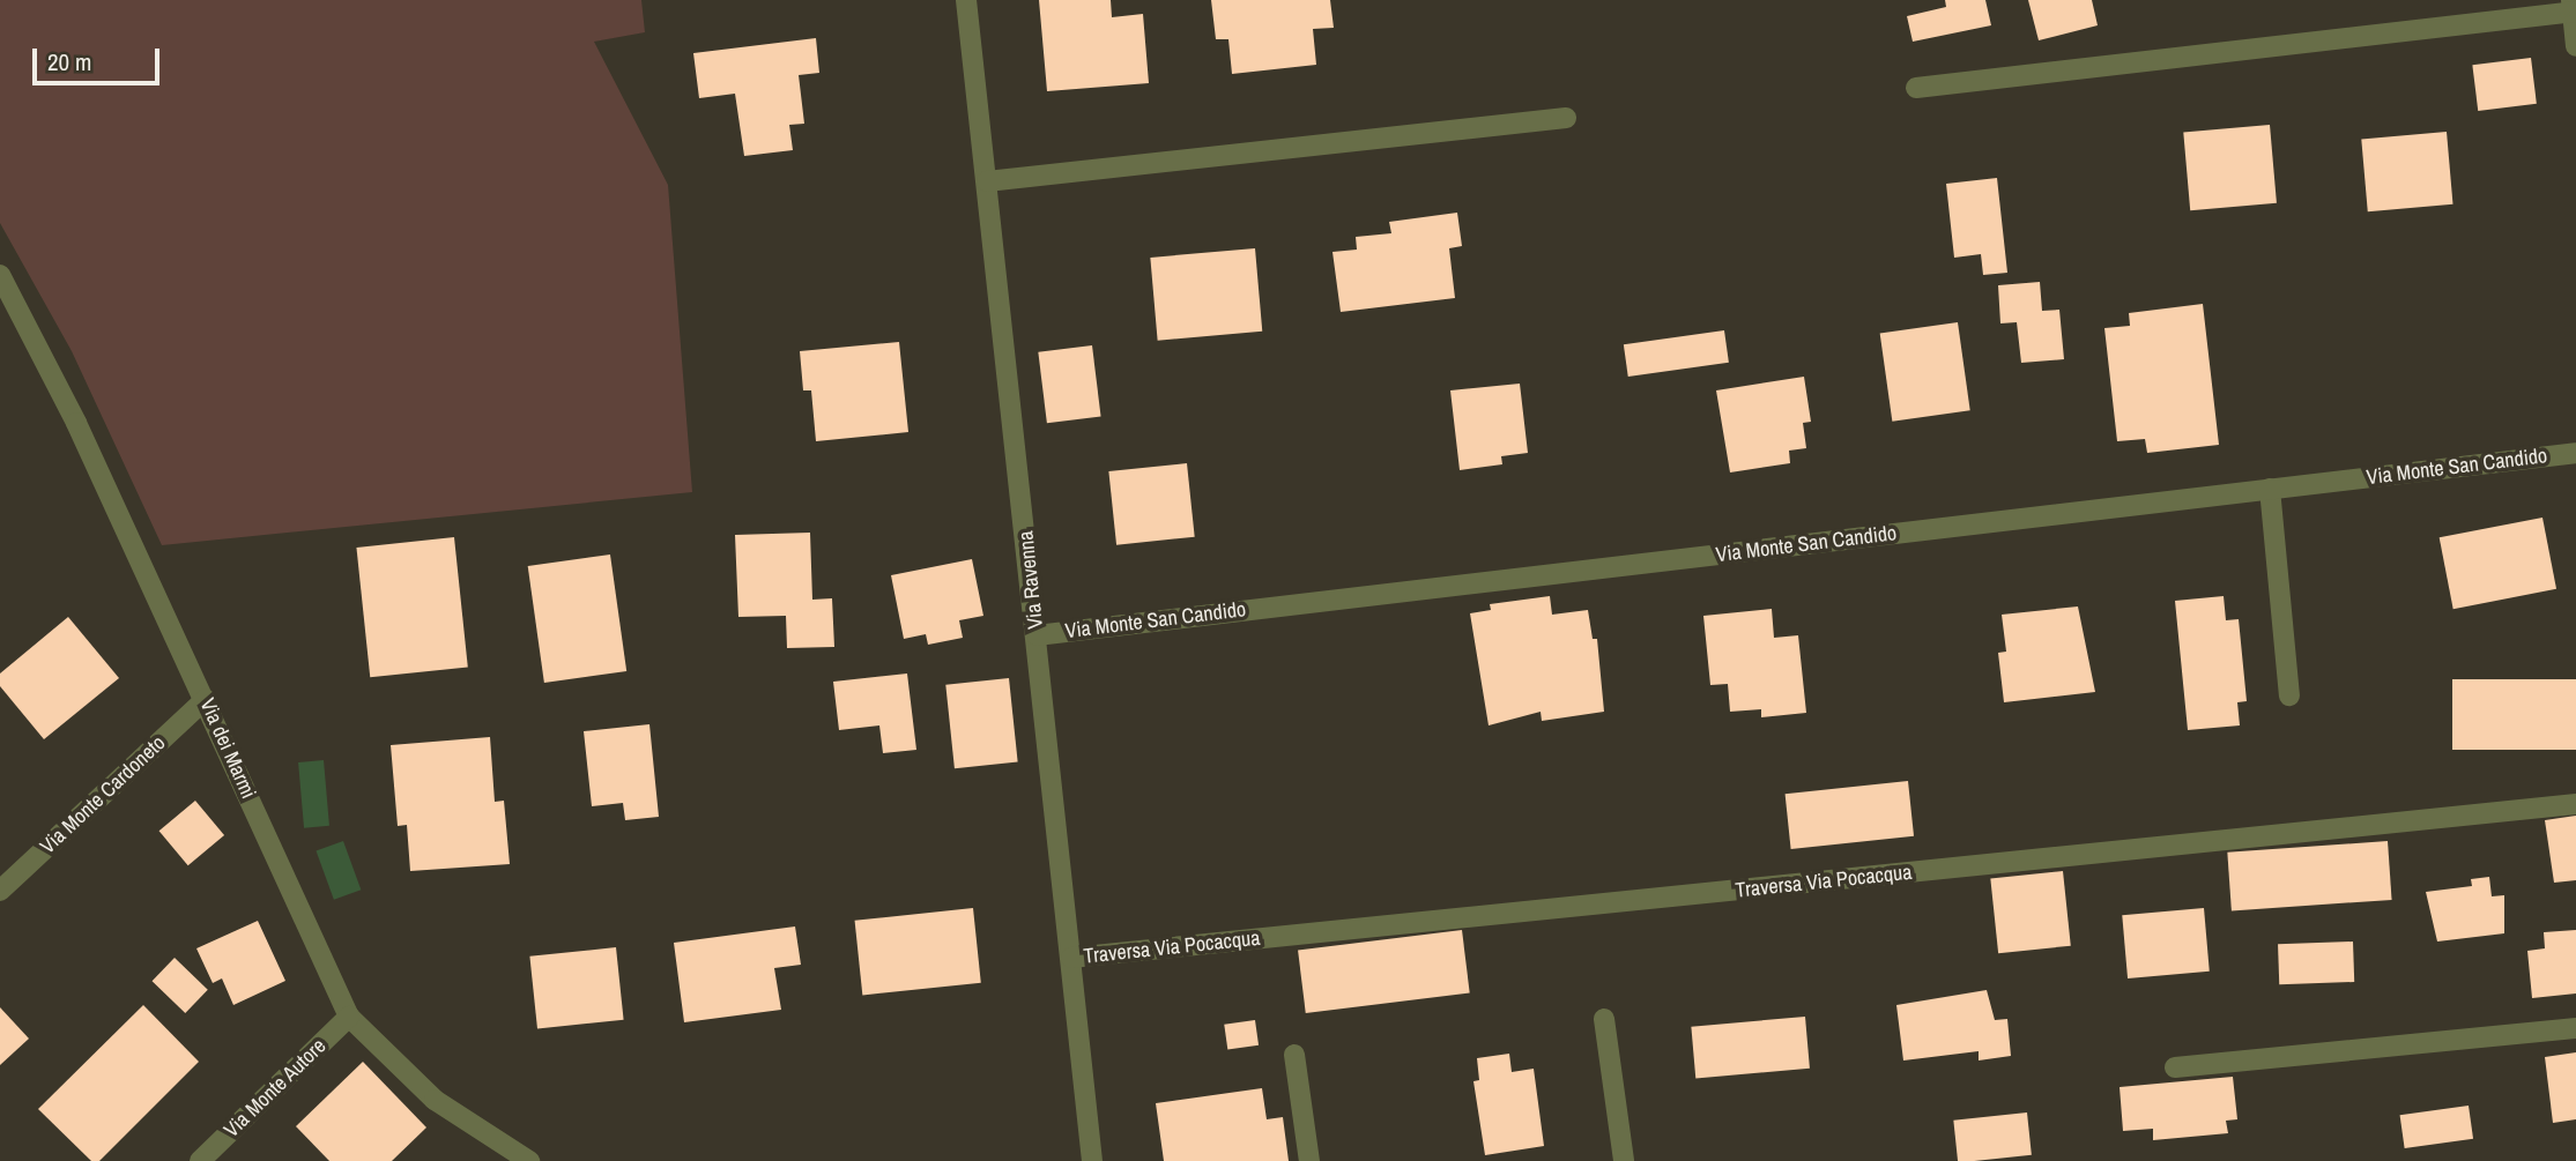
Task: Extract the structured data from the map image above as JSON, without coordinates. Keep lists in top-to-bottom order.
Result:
{
  "streets": {
    "street": [
      "Via Monte San Candido",
      "Via Ravenna",
      "Via dei Marmi",
      "Via Monte Cardoneto",
      "Traversa Via Pocacqua",
      "Via Monte Autore"
    ]
  },
  "crossings": [
    ["Via Monte San Candido", "Via Ravenna"],
    ["Via Ravenna", "Traversa Via Pocacqua"],
    ["Via dei Marmi", "Via Monte Cardoneto"],
    ["Via dei Marmi", "Via Monte Autore"]
  ],
  "scale_bar": "20 m"
}
